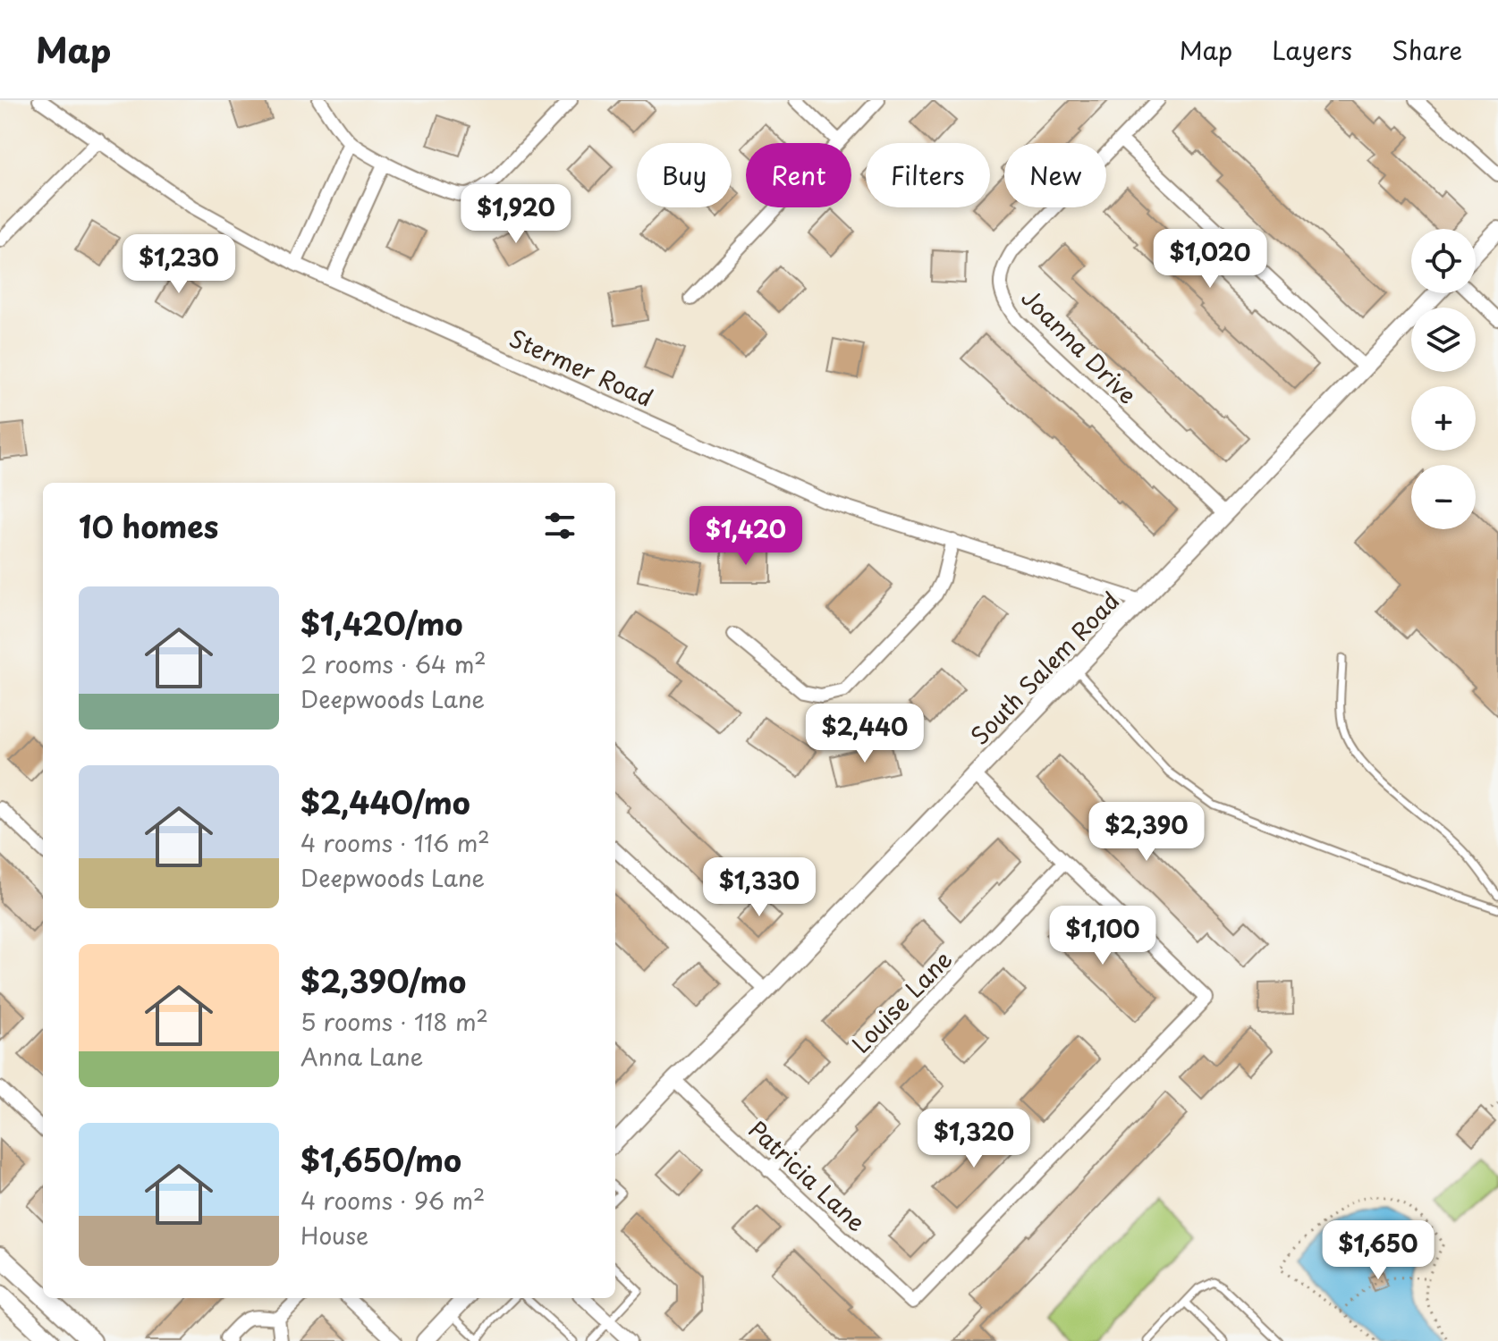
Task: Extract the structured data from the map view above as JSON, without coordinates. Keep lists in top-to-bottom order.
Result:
{
  "streets": {
    "main road": ["South Salem Road"],
    "street": [
      "Joanna Drive",
      "Stermer Road",
      "Louise Lane",
      "Patricia Lane"
    ]
  },
  "crossings": [
    ["Joanna Drive", "South Salem Road"],
    ["Stermer Road", "South Salem Road"],
    ["South Salem Road", "Patricia Lane"],
    ["Louise Lane", "Patricia Lane"]
  ],
  "page": {
    "header": "Map",
    "nav": ["Map", "Layers", "Share"],
    "chip": [
      "Buy",
      "Rent",
      "Filters",
      "New"
    ],
    "price": [
      "$1,920",
      "$1,020",
      "$1,230",
      "$1,420",
      "$2,440",
      "$2,390",
      "$1,330",
      "$1,100",
      "$1,320",
      "$1,650"
    ],
    "map_buttons": ["+", "−"],
    "heading": "10 homes",
    "list": [
      {
        "name": "$1,420/mo",
        "note": "2 rooms · 64 m² · Deepwoods Lane"
      },
      {
        "name": "$2,440/mo",
        "note": "4 rooms · 116 m² · Deepwoods Lane"
      },
      {
        "name": "$2,390/mo",
        "note": "5 rooms · 118 m² · Anna Lane"
      },
      {
        "name": "$1,650/mo",
        "note": "4 rooms · 96 m² · House"
      }
    ]
  }
}
